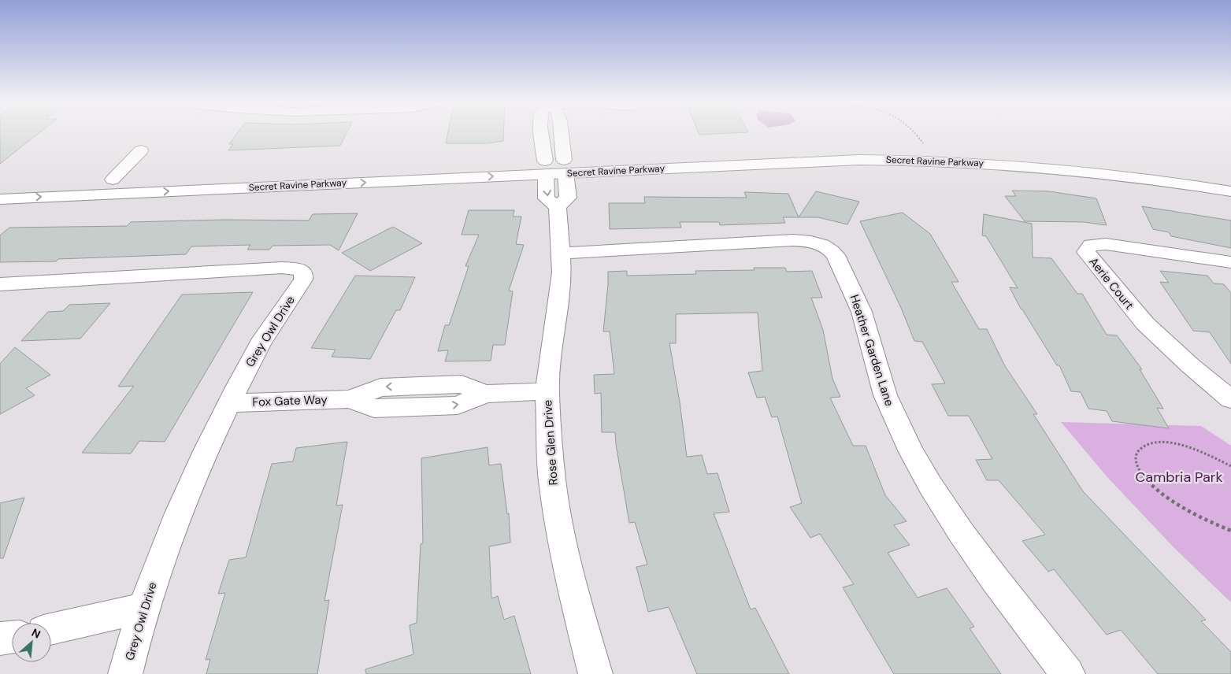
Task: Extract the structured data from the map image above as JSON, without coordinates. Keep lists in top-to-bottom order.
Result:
{
  "streets": {
    "street": [
      "Secret Ravine Parkway",
      "Aerie Court",
      "Grey Owl Drive",
      "Heather Garden Lane",
      "Fox Gate Way",
      "Rose Glen Drive"
    ]
  },
  "crossings": [
    ["Grey Owl Drive", "Fox Gate Way"],
    ["Heather Garden Lane", "Rose Glen Drive"],
    ["Fox Gate Way", "Rose Glen Drive"]
  ],
  "parks": ["Cambria Park"],
  "north": "top right"
}
